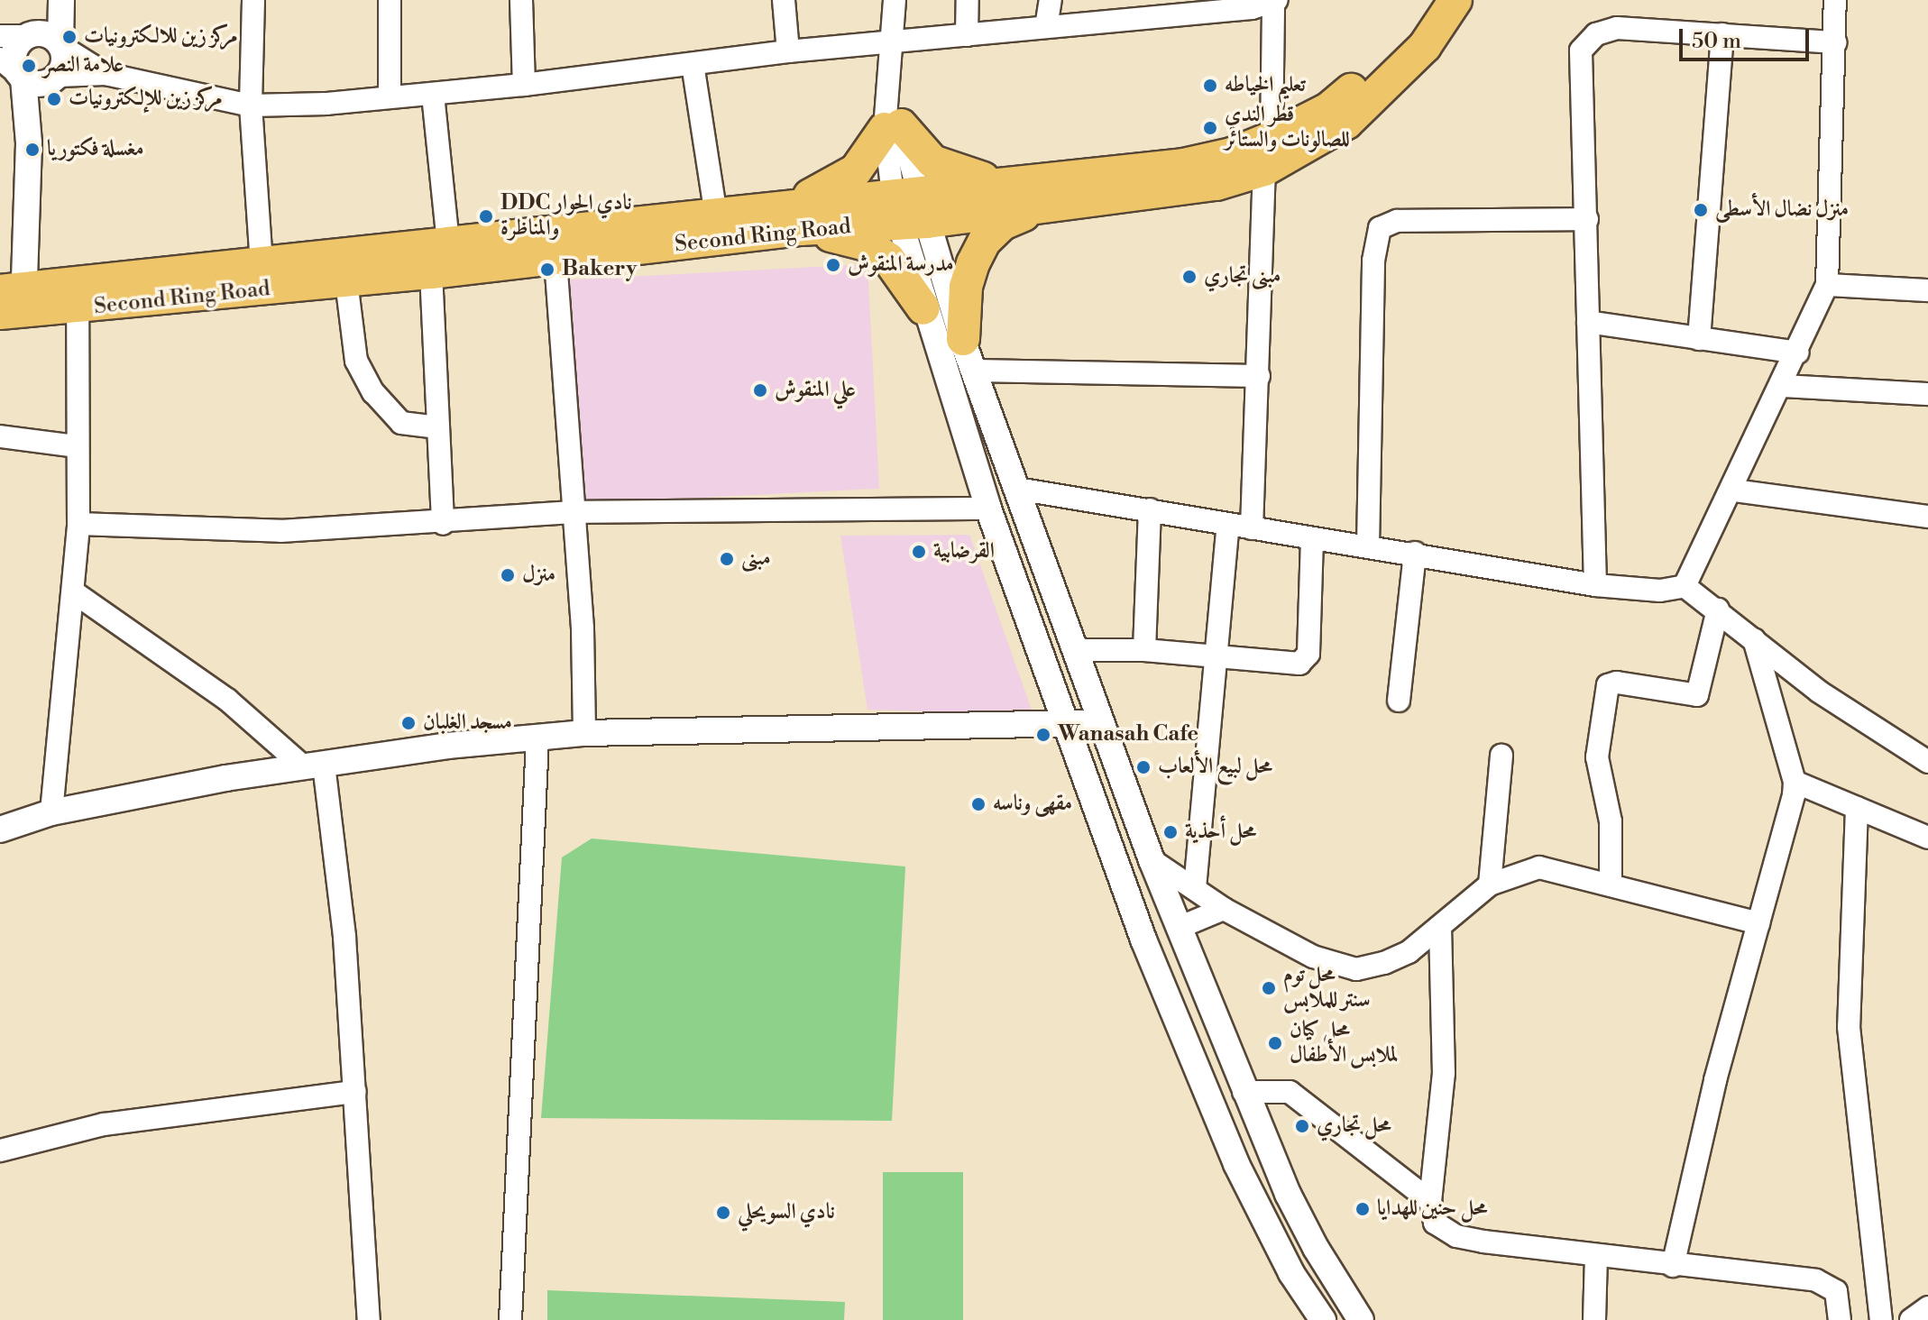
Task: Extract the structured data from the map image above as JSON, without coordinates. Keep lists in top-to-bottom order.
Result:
{
  "streets": {
    "main road": ["Second Ring Road"]
  },
  "places": [
    "مركز زين للالكترونيات",
    "علامة النصر",
    "تعليم الخياطه",
    "مركز زين للإلكترونيات",
    "قطر الندي للصالونات والستائر",
    "مغسلة فكتوريا",
    "منزل نضال الأسطى",
    "DDC نادي الحوار والمناظرة",
    "مدرسة المنقوش",
    "Bakery",
    "مبنى تجاري",
    "علي المنقوش",
    "القرضابية",
    "مبنى",
    "منزل",
    "مسجد الغلبان",
    "Wanasah Cafe",
    "محل لبيع الألعاب",
    "مقهى وناسه",
    "محل أحذية",
    "محل توم سنتر للملابس",
    "محل كيان لملابس الأطفال",
    "محل تجاري",
    "محل حنين للهدايا",
    "نادي السويحلي"
  ],
  "scale_bar": "50 m"
}
